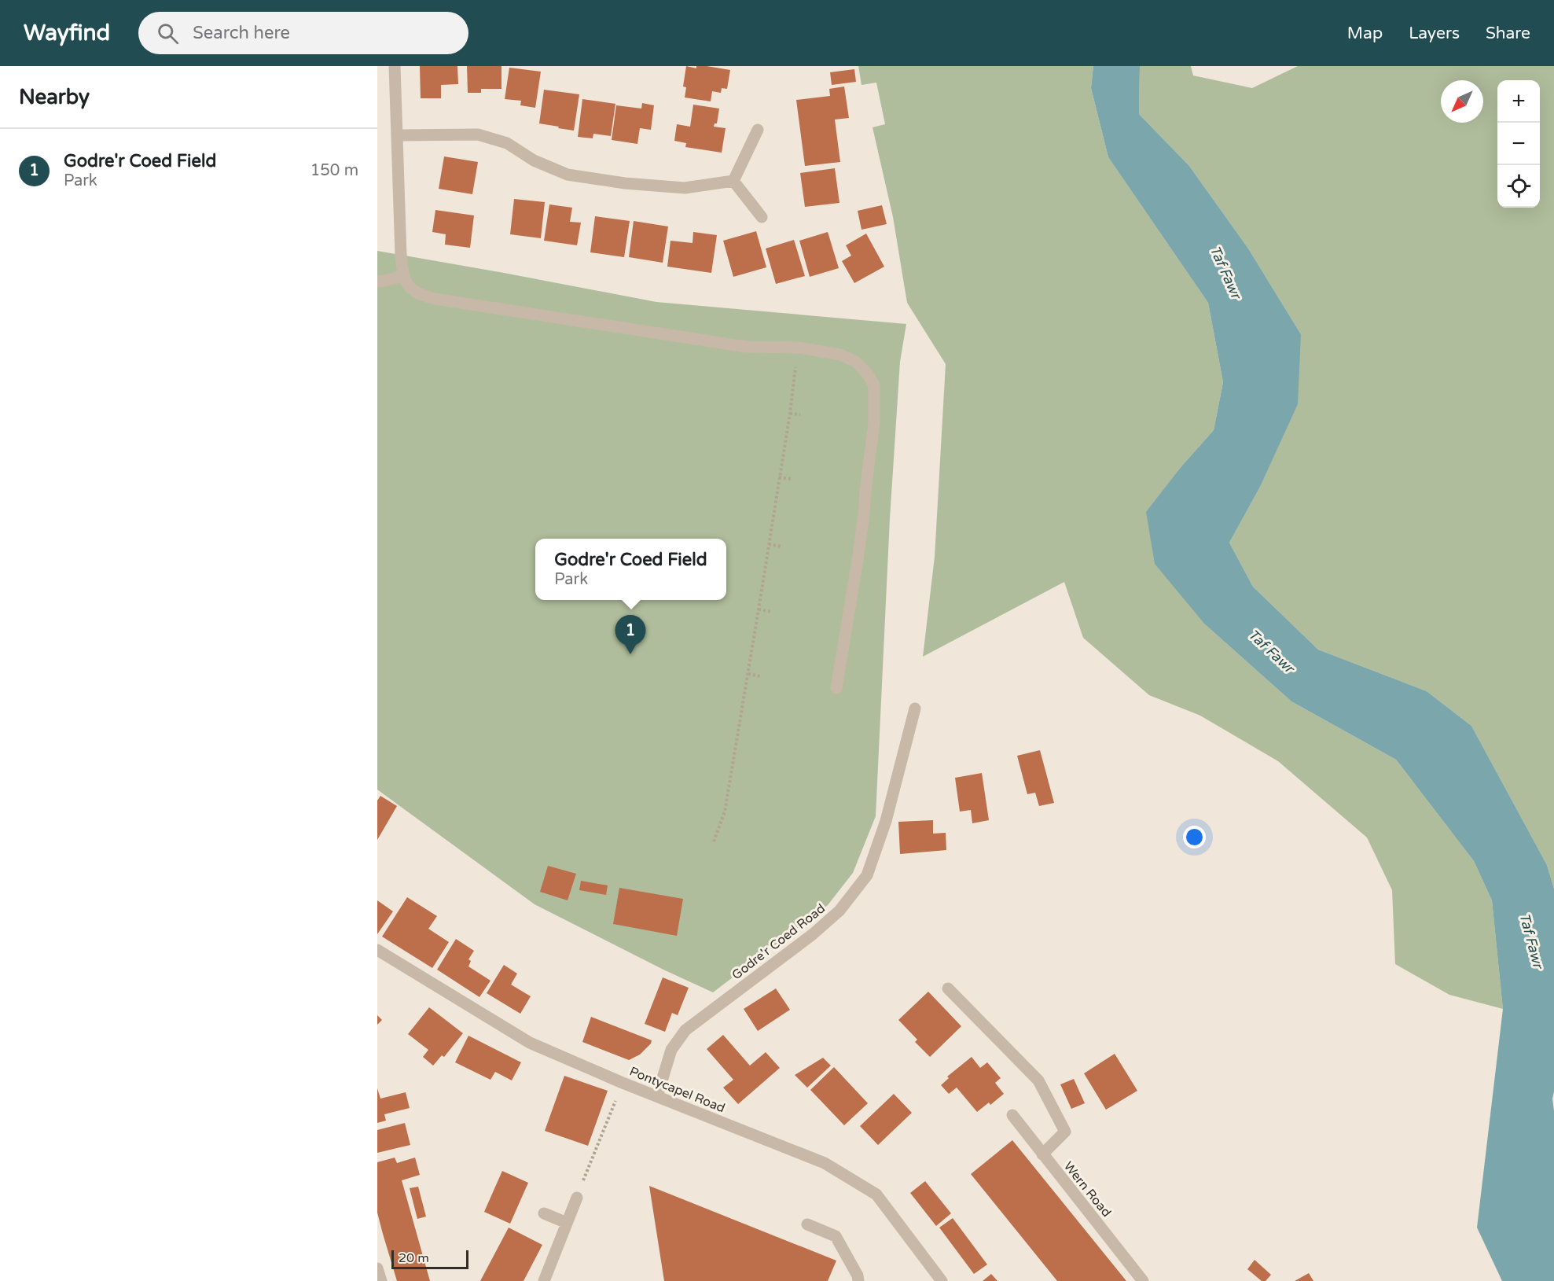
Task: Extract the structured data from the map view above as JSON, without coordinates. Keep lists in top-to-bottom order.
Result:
{
  "streets": {
    "street": ["Godre'r Coed Road", "Pontycapel Road", "Wern Road"]
  },
  "crossings": [
    ["Godre'r Coed Road", "Pontycapel Road"]
  ],
  "water": ["Taf Fawr"],
  "scale_bar": "20 m",
  "north": "bottom left",
  "page": {
    "header": "Wayfind",
    "search": "Search here",
    "nav": ["Map", "Layers", "Share"],
    "heading": "Nearby",
    "map_buttons": ["+", "−"],
    "list": [
      {
        "mark": "1",
        "name": "Godre'r Coed Field",
        "note": "Park",
        "value": "150 m"
      }
    ],
    "popup": ["Godre'r Coed Field", "Park"],
    "pins": "1",
    "scale": "20 m"
  }
}
